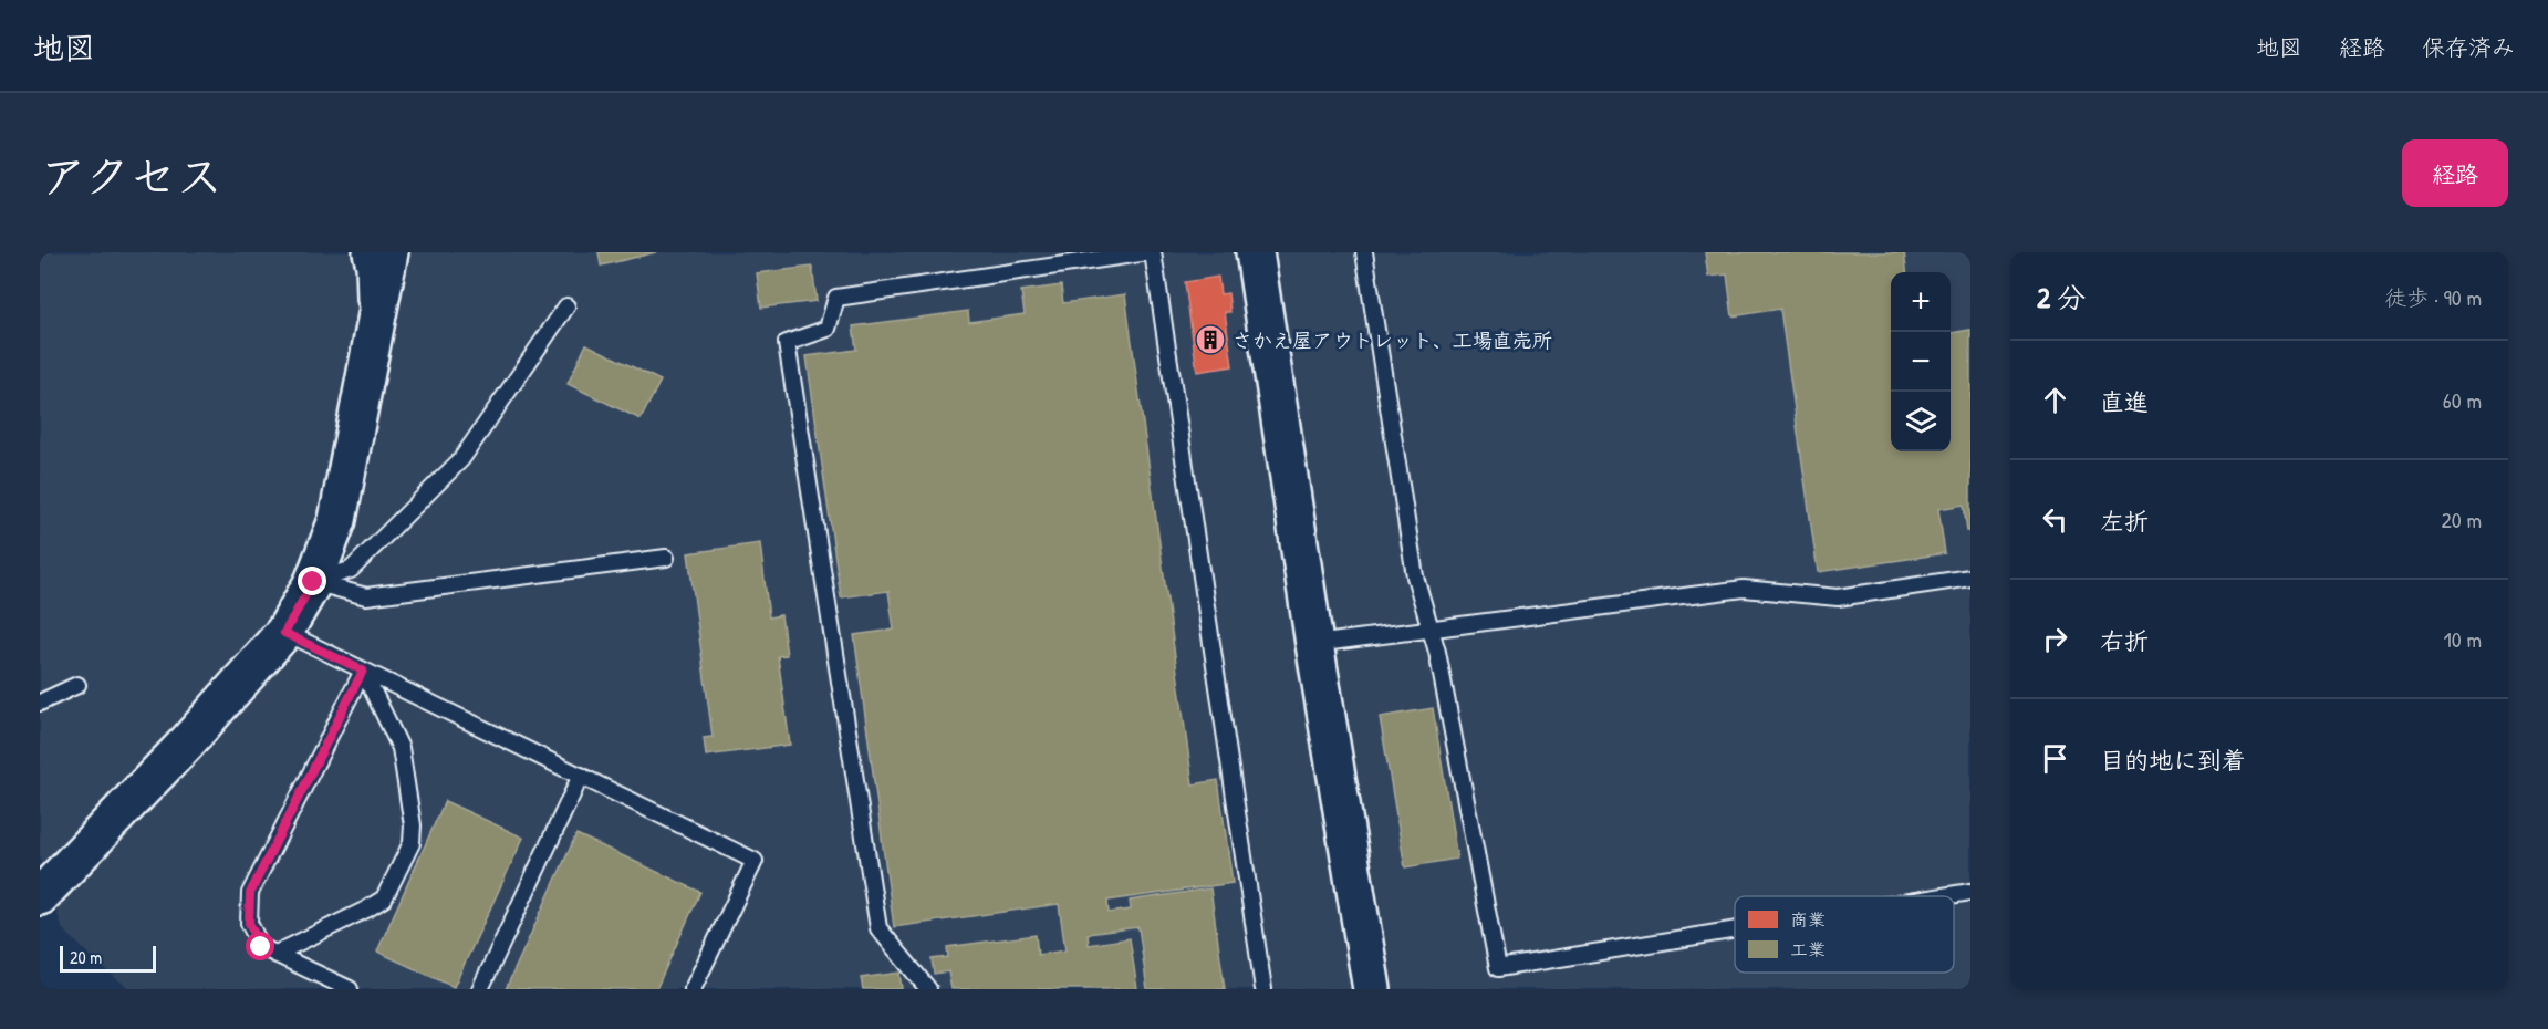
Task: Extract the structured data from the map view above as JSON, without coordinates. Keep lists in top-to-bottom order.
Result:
{
  "places": {
    "building": ["さかえ屋アウトレット、工場直売所"]
  },
  "legend": ["商業", "工業"],
  "scale_bar": "20 m",
  "page": {
    "header": "地図",
    "nav": ["地図", "経路", "保存済み"],
    "title": "アクセス",
    "buttons": "経路",
    "heading": ["2 分", "徒歩 · 90 m"],
    "map_buttons": ["+", "−"],
    "list": [
      ["直進", "60 m"],
      ["左折", "20 m"],
      ["右折", "10 m"],
      "目的地に到着"
    ],
    "scale": "20 m"
  }
}
